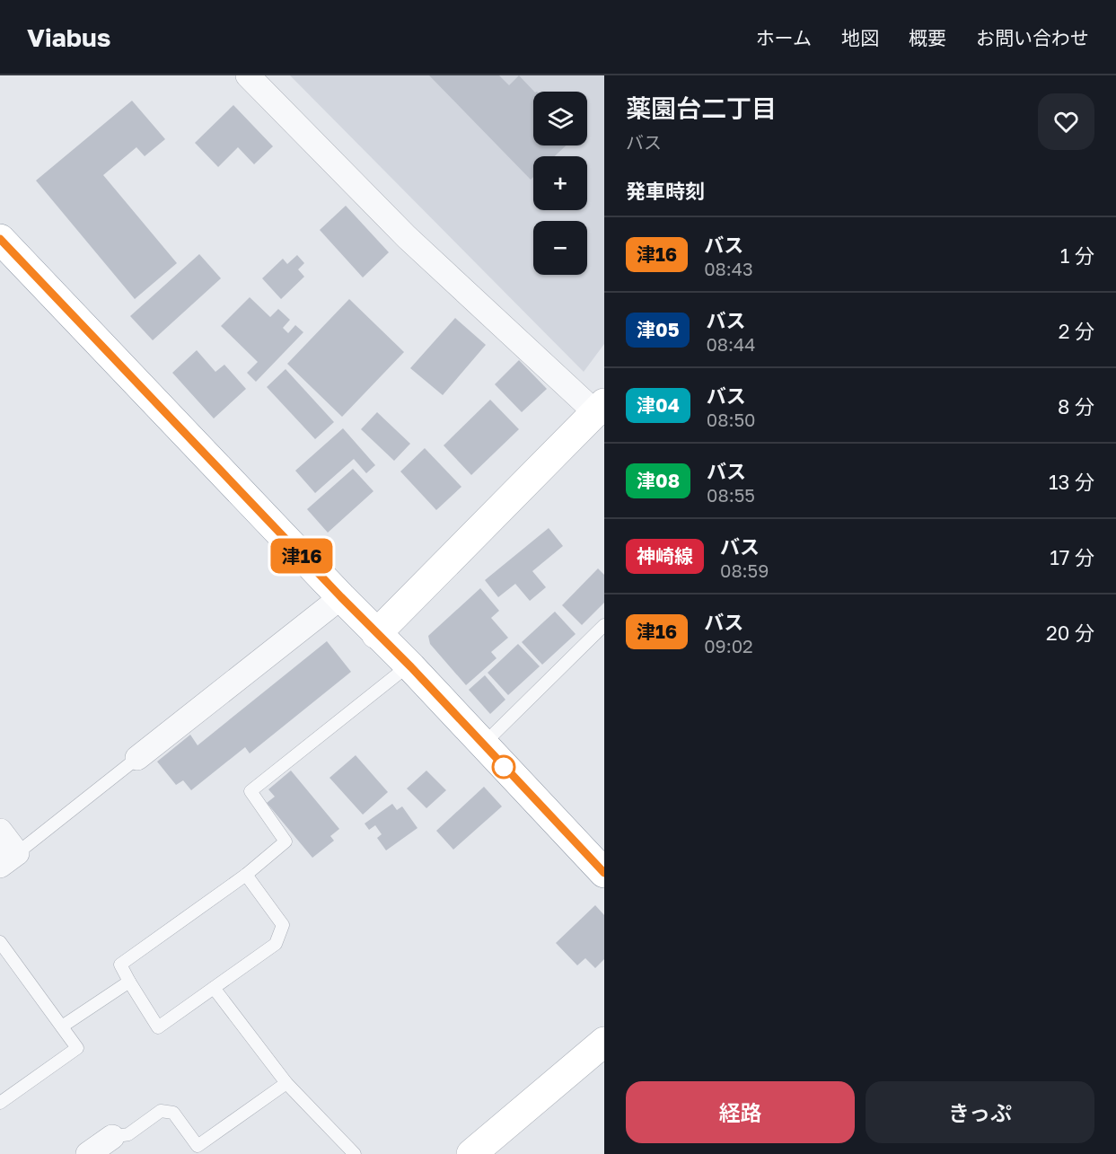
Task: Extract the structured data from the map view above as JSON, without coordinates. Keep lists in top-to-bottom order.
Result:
{
  "lines": ["bus line 津16"],
  "page": {
    "header": "Viabus",
    "nav": [
      "ホーム",
      "地図",
      "概要",
      "お問い合わせ"
    ],
    "on_map": "津16",
    "heading": [
      ["薬園台二丁目", "バス"],
      "発車時刻"
    ],
    "map_buttons": ["+", "−"],
    "list": [
      {
        "mark": "津16",
        "name": "バス",
        "note": "08:43",
        "value": "1 分"
      },
      {
        "mark": "津05",
        "name": "バス",
        "note": "08:44",
        "value": "2 分"
      },
      {
        "mark": "津04",
        "name": "バス",
        "note": "08:50",
        "value": "8 分"
      },
      {
        "mark": "津08",
        "name": "バス",
        "note": "08:55",
        "value": "13 分"
      },
      {
        "mark": "神崎線",
        "name": "バス",
        "note": "08:59",
        "value": "17 分"
      },
      {
        "mark": "津16",
        "name": "バス",
        "note": "09:02",
        "value": "20 分"
      }
    ],
    "buttons": ["経路", "きっぷ"]
  }
}
